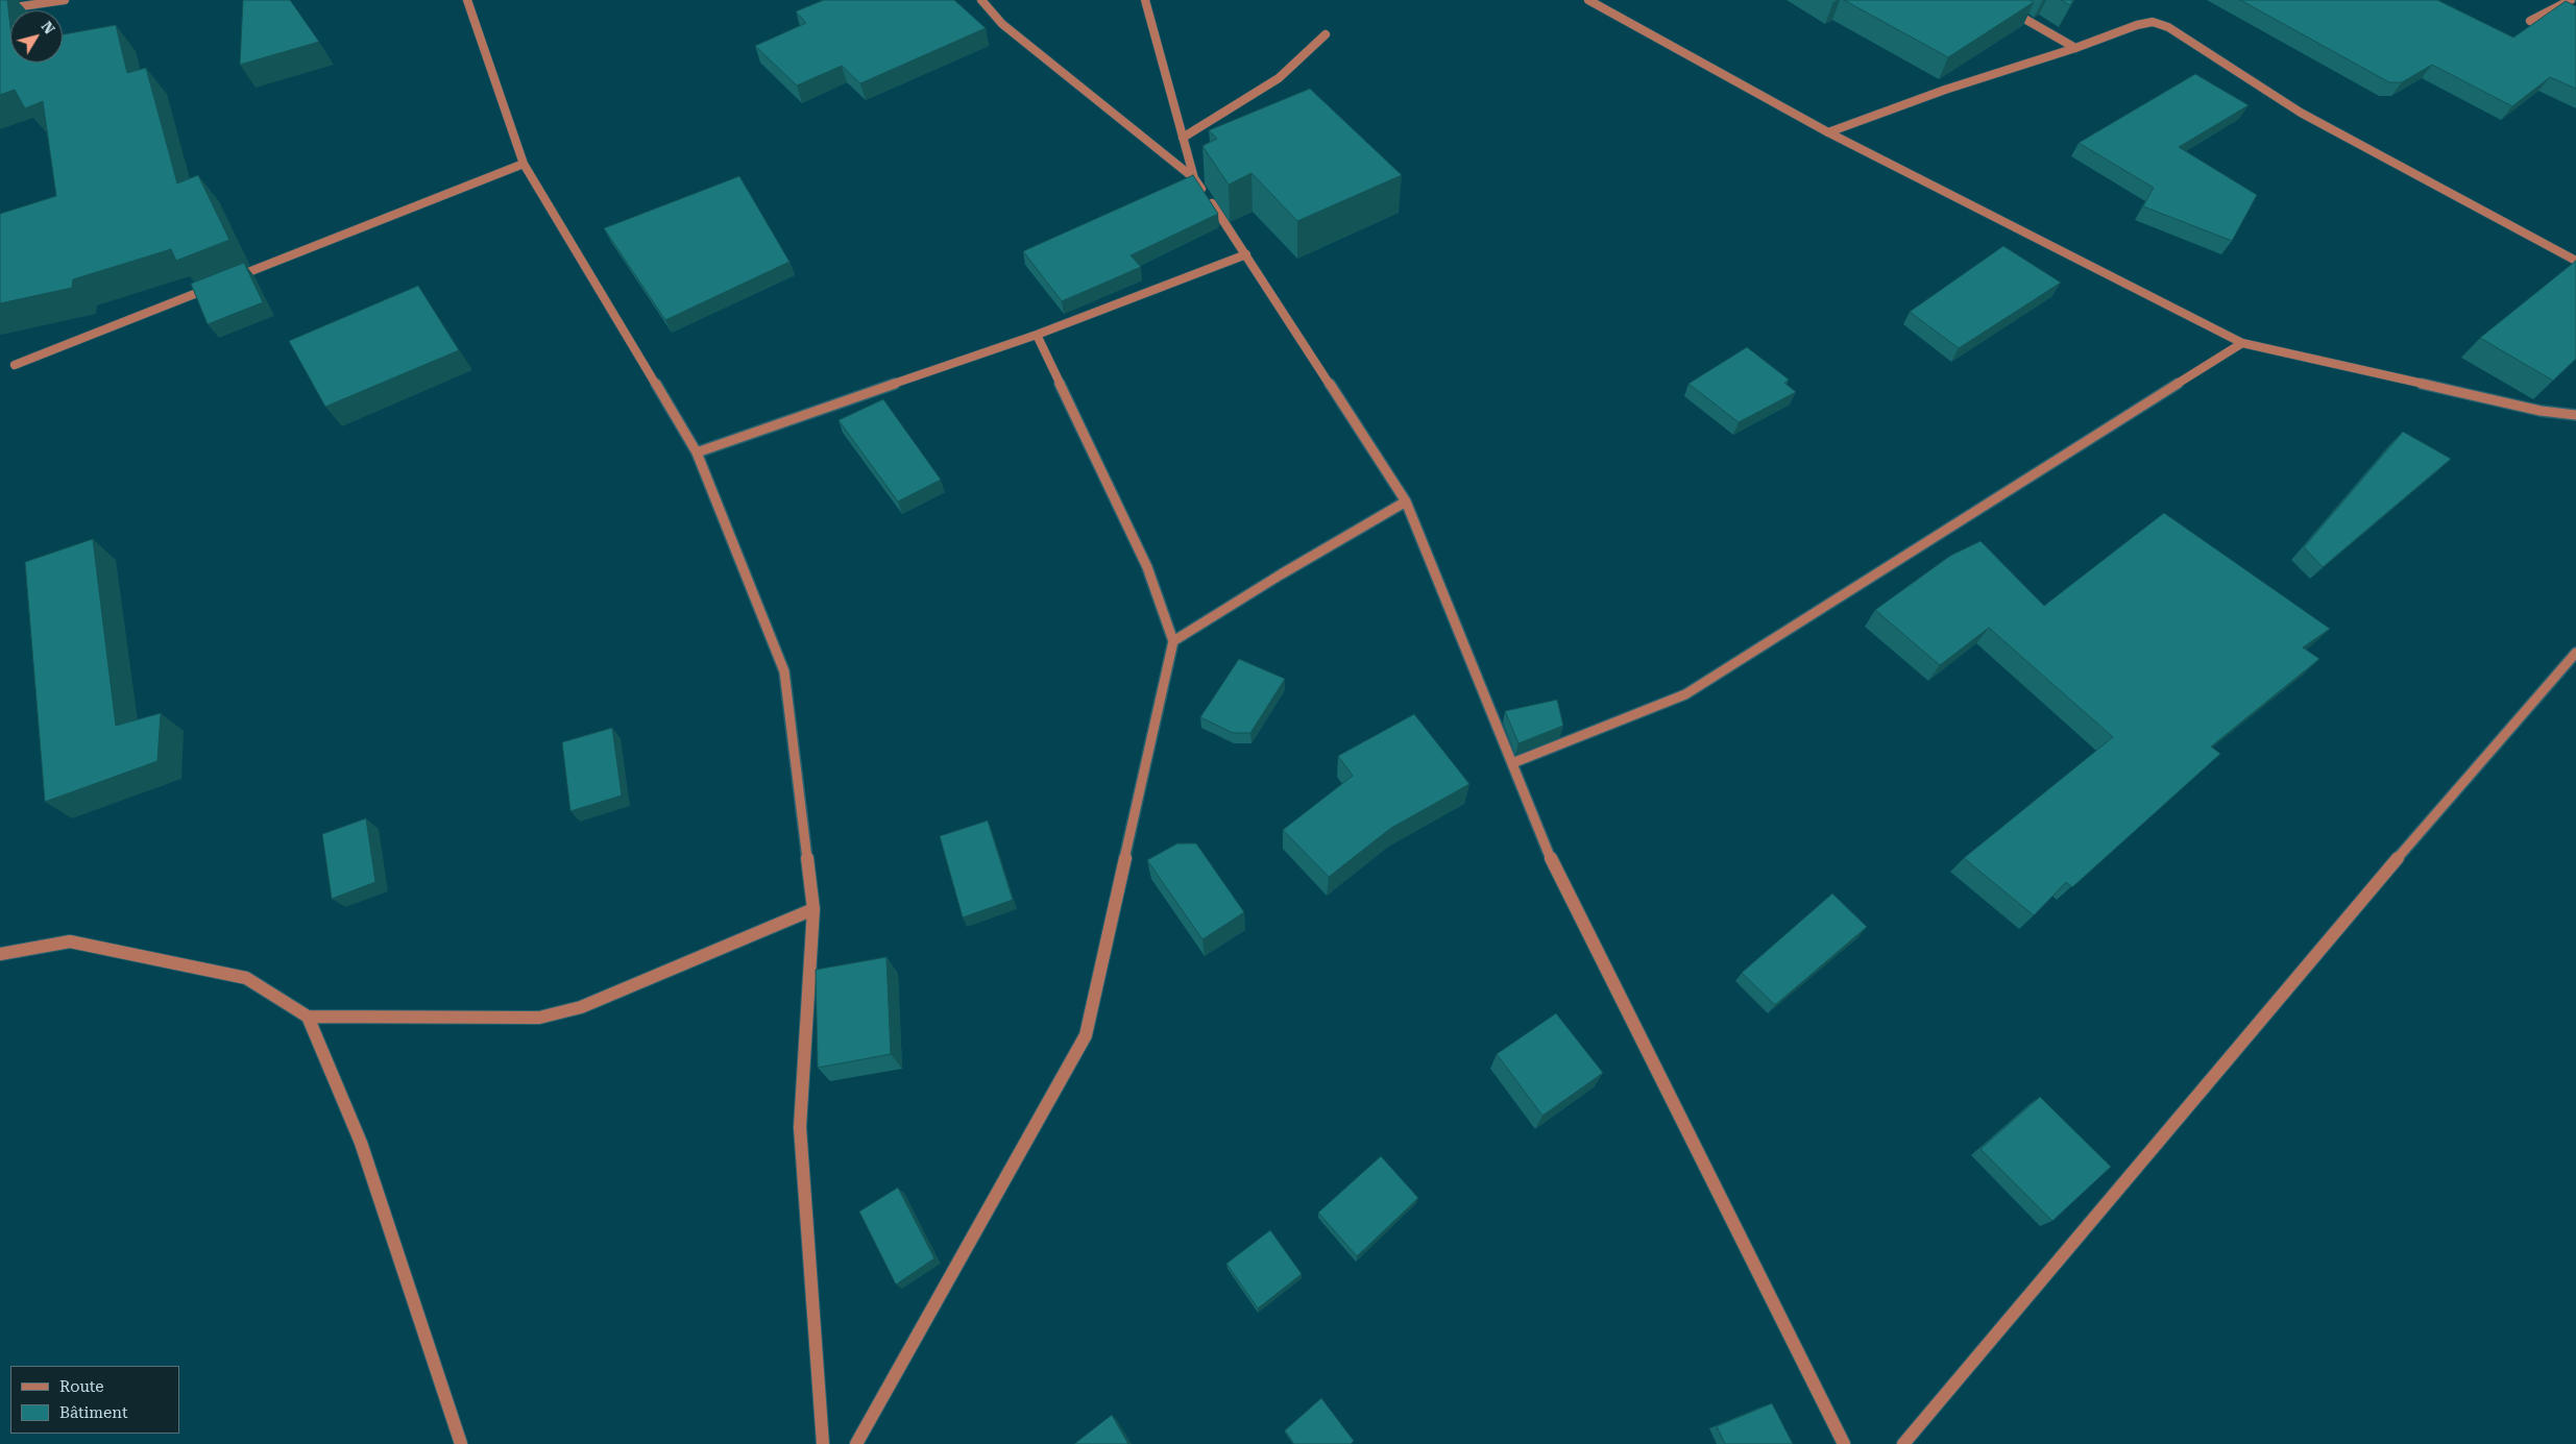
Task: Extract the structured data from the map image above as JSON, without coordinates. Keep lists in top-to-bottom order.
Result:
{
  "legend": ["Route", "Bâtiment"],
  "north": "top right"
}
